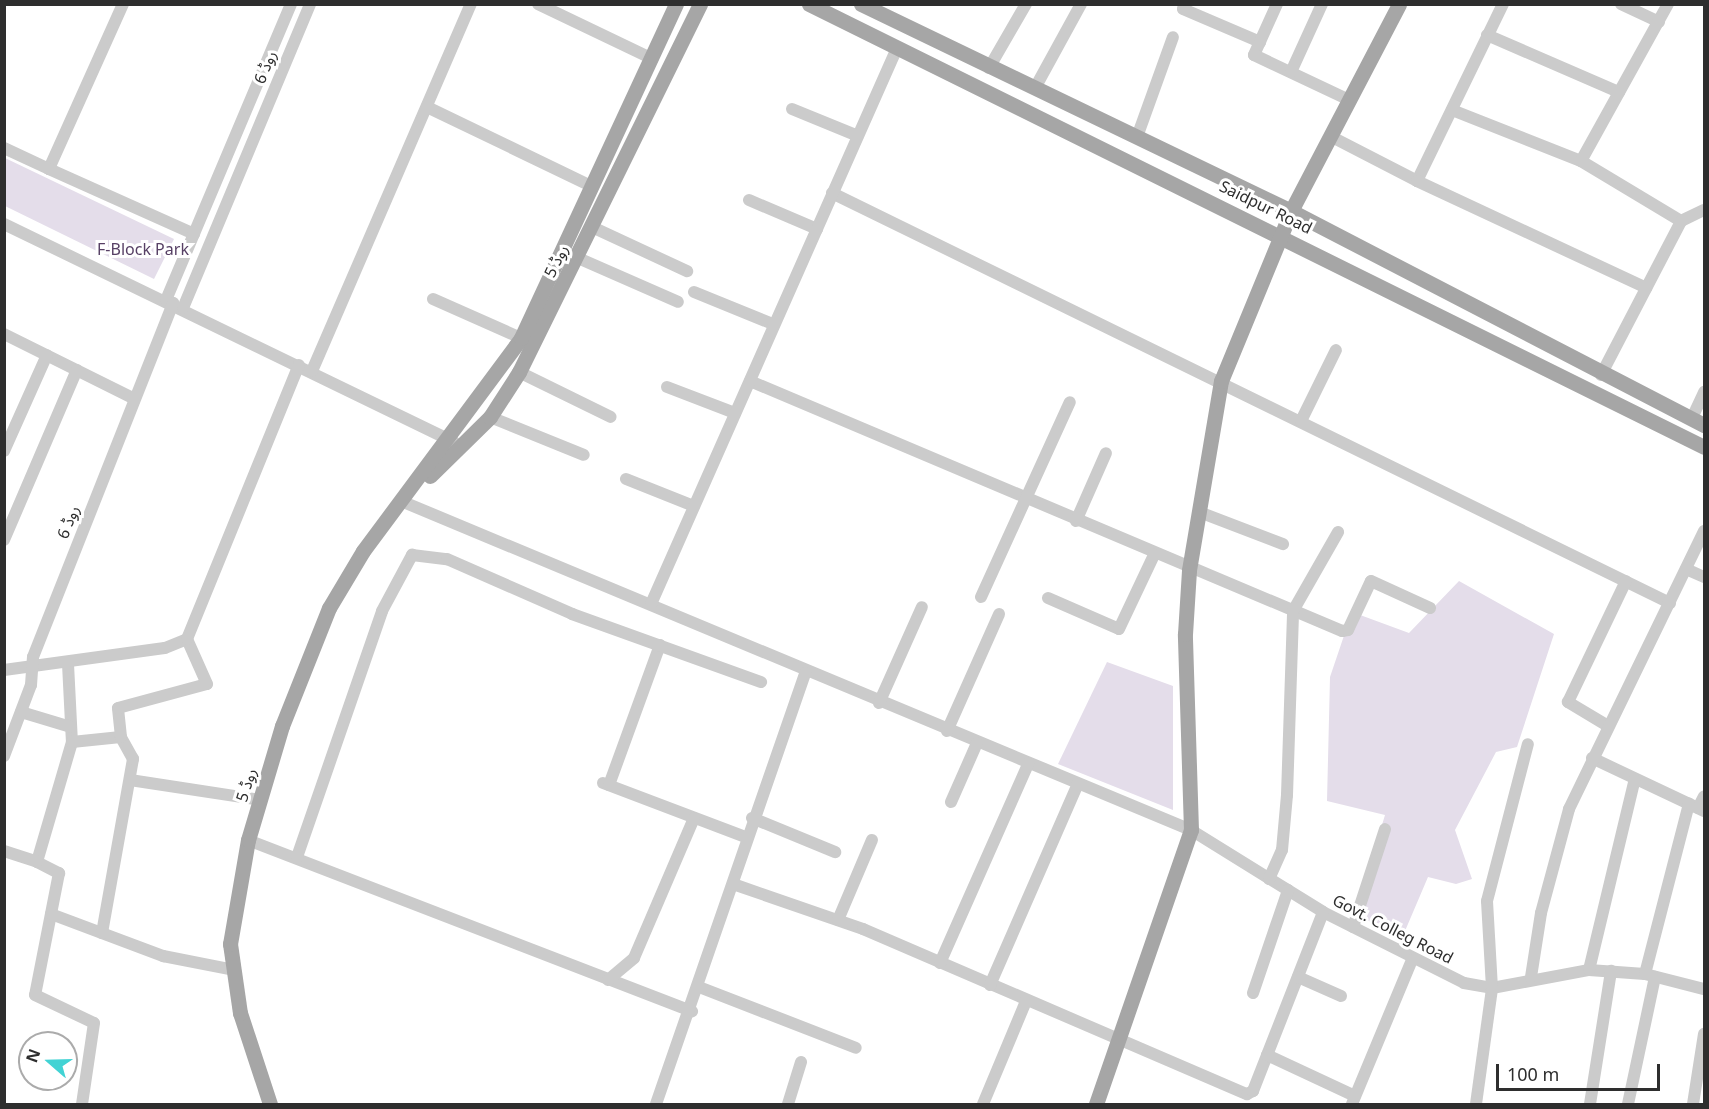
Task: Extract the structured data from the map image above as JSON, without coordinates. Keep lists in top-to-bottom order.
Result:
{
  "streets": {
    "main road": ["Saidpur Road", "روڈ 5"],
    "street": ["روڈ 6", "Govt. Colleg Road"]
  },
  "crossings": [
    ["روڈ 5", "Govt. Colleg Road"]
  ],
  "parks": ["F-Block Park"],
  "scale_bar": "100 m",
  "north": "left"
}
